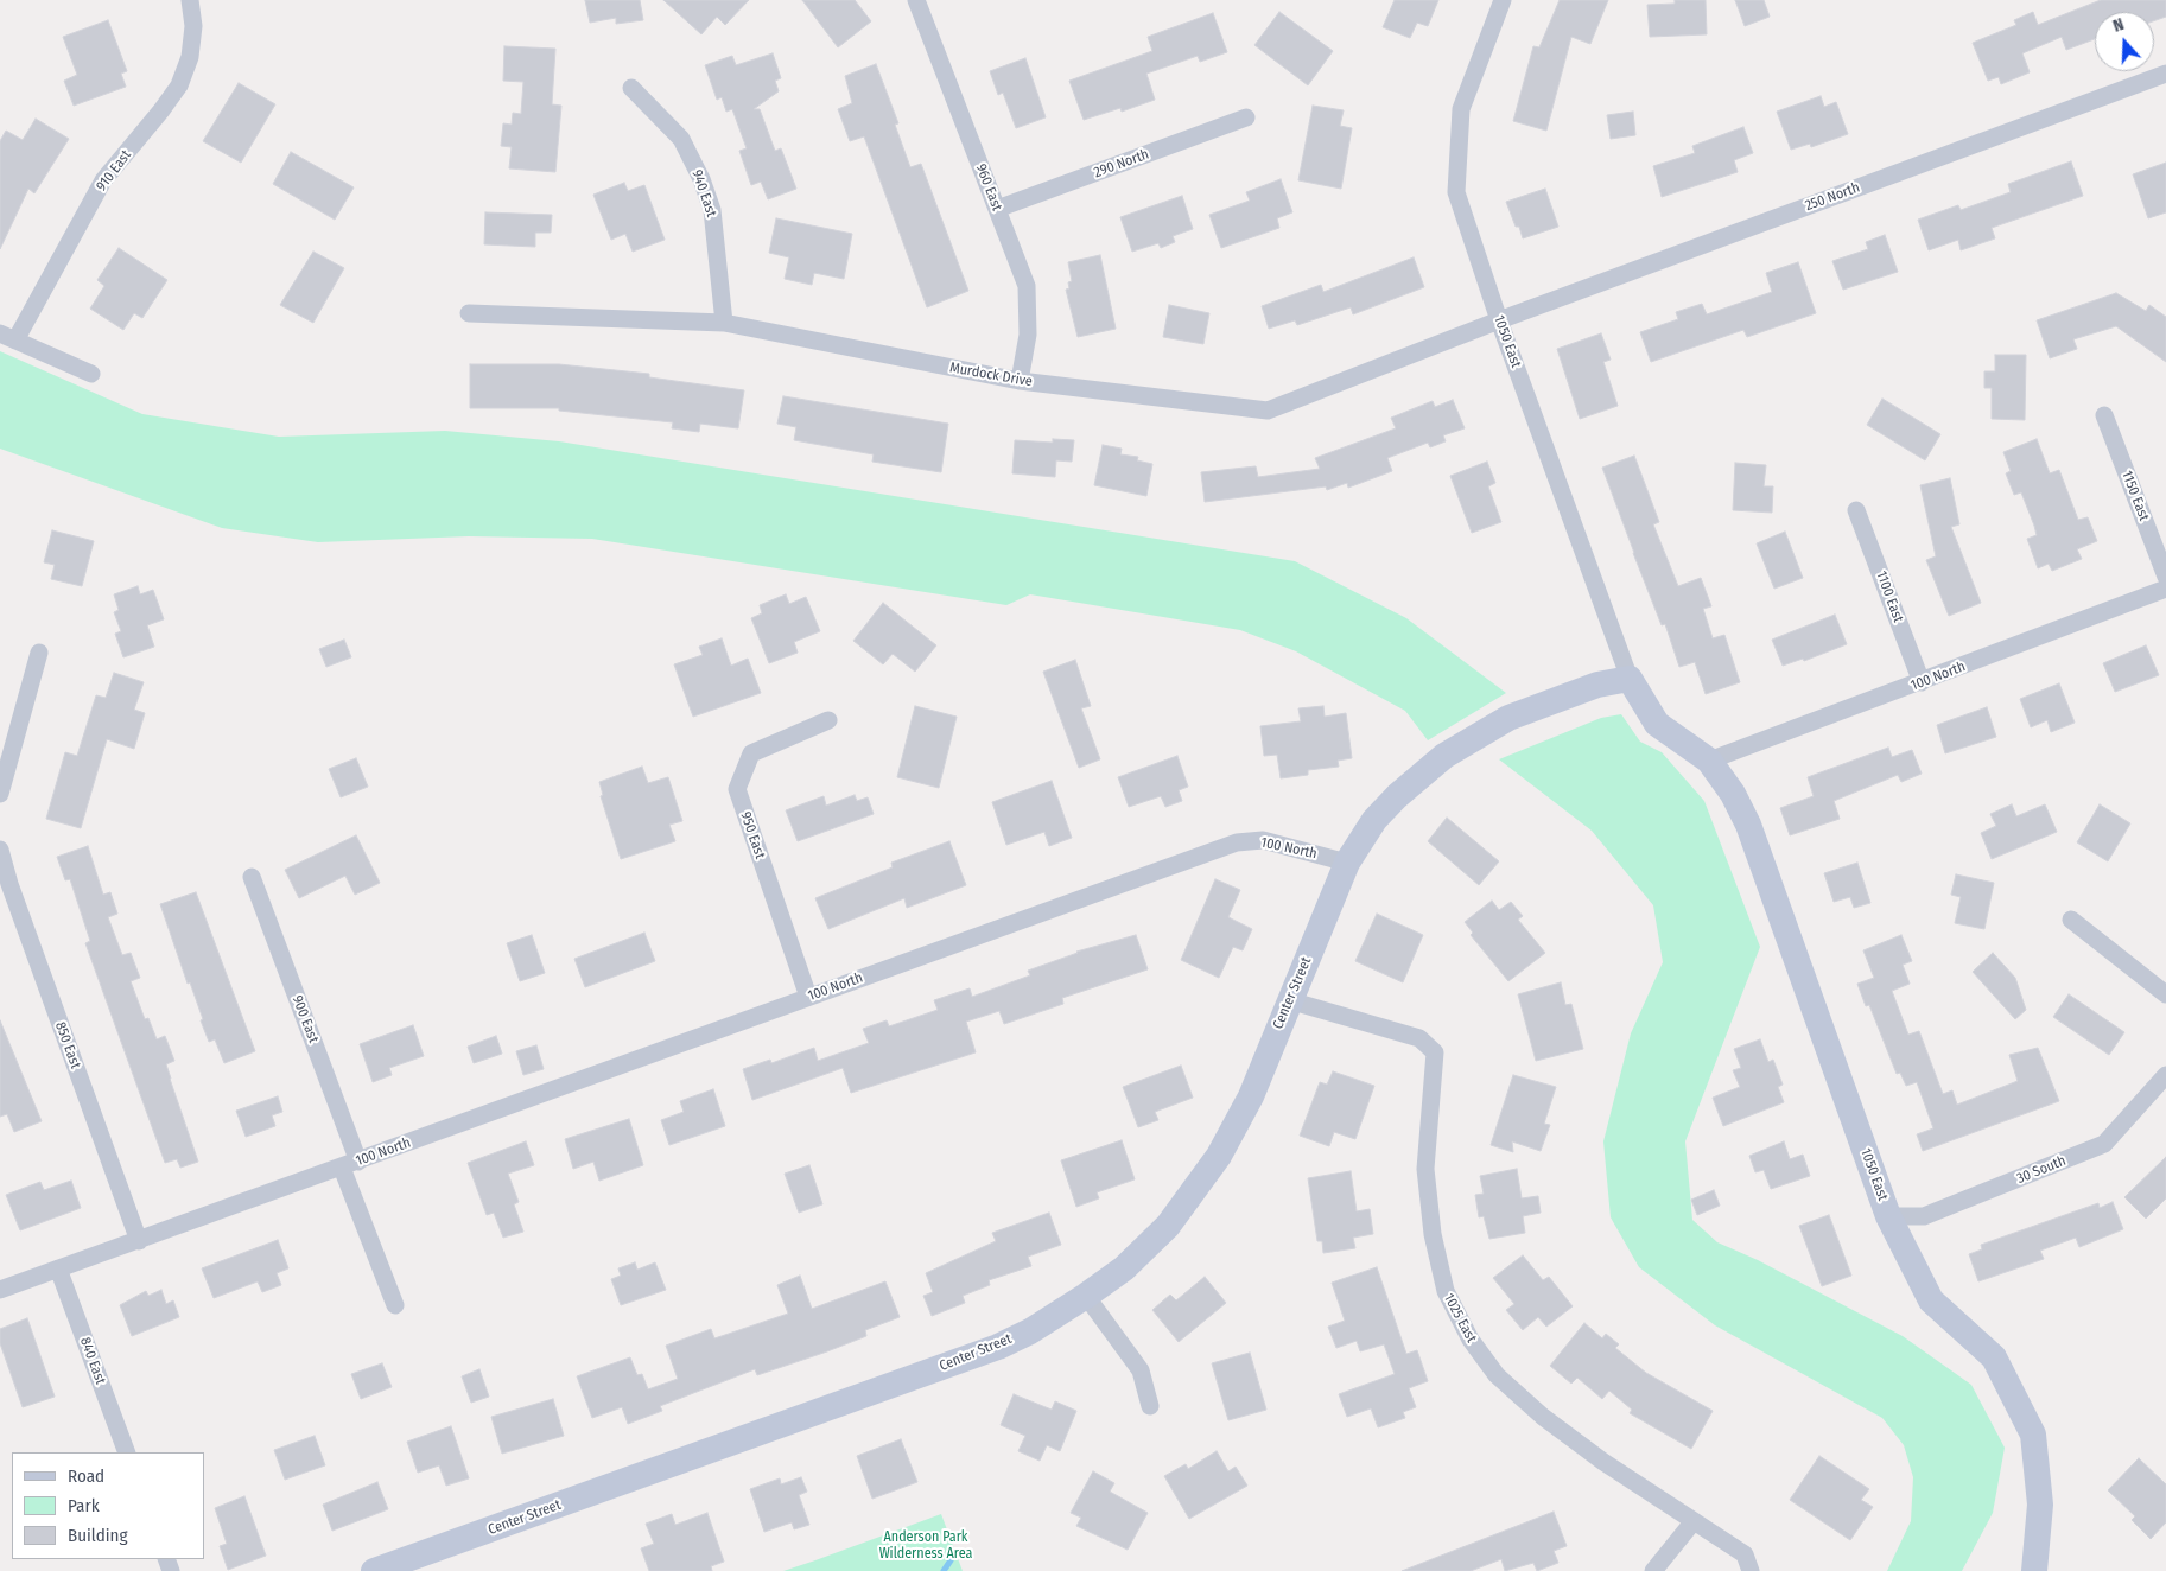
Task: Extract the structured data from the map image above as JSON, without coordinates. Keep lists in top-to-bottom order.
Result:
{
  "streets": {
    "street": [
      "290 North",
      "910 East",
      "960 East",
      "940 East",
      "250 North",
      "1050 East",
      "Murdock Drive",
      "1150 East",
      "1100 East",
      "100 North",
      "950 East",
      "Center Street",
      "900 East",
      "850 East",
      "30 South",
      "1025 East",
      "840 East"
    ]
  },
  "crossings": [
    ["290 North", "960 East"],
    ["960 East", "Murdock Drive"],
    ["940 East", "Murdock Drive"],
    ["250 North", "1050 East"],
    ["250 North", "Murdock Drive"],
    ["1050 East", "Murdock Drive"],
    ["1050 East", "100 North"],
    ["1050 East", "30 South"],
    ["1100 East", "100 North"],
    ["100 North", "950 East"],
    ["100 North", "Center Street"],
    ["100 North", "900 East"],
    ["100 North", "850 East"],
    ["100 North", "840 East"],
    ["Center Street", "1025 East"]
  ],
  "parks": ["Anderson Park Wilderness Area"],
  "legend": ["Road", "Park", "Building"],
  "north": "top"
}
